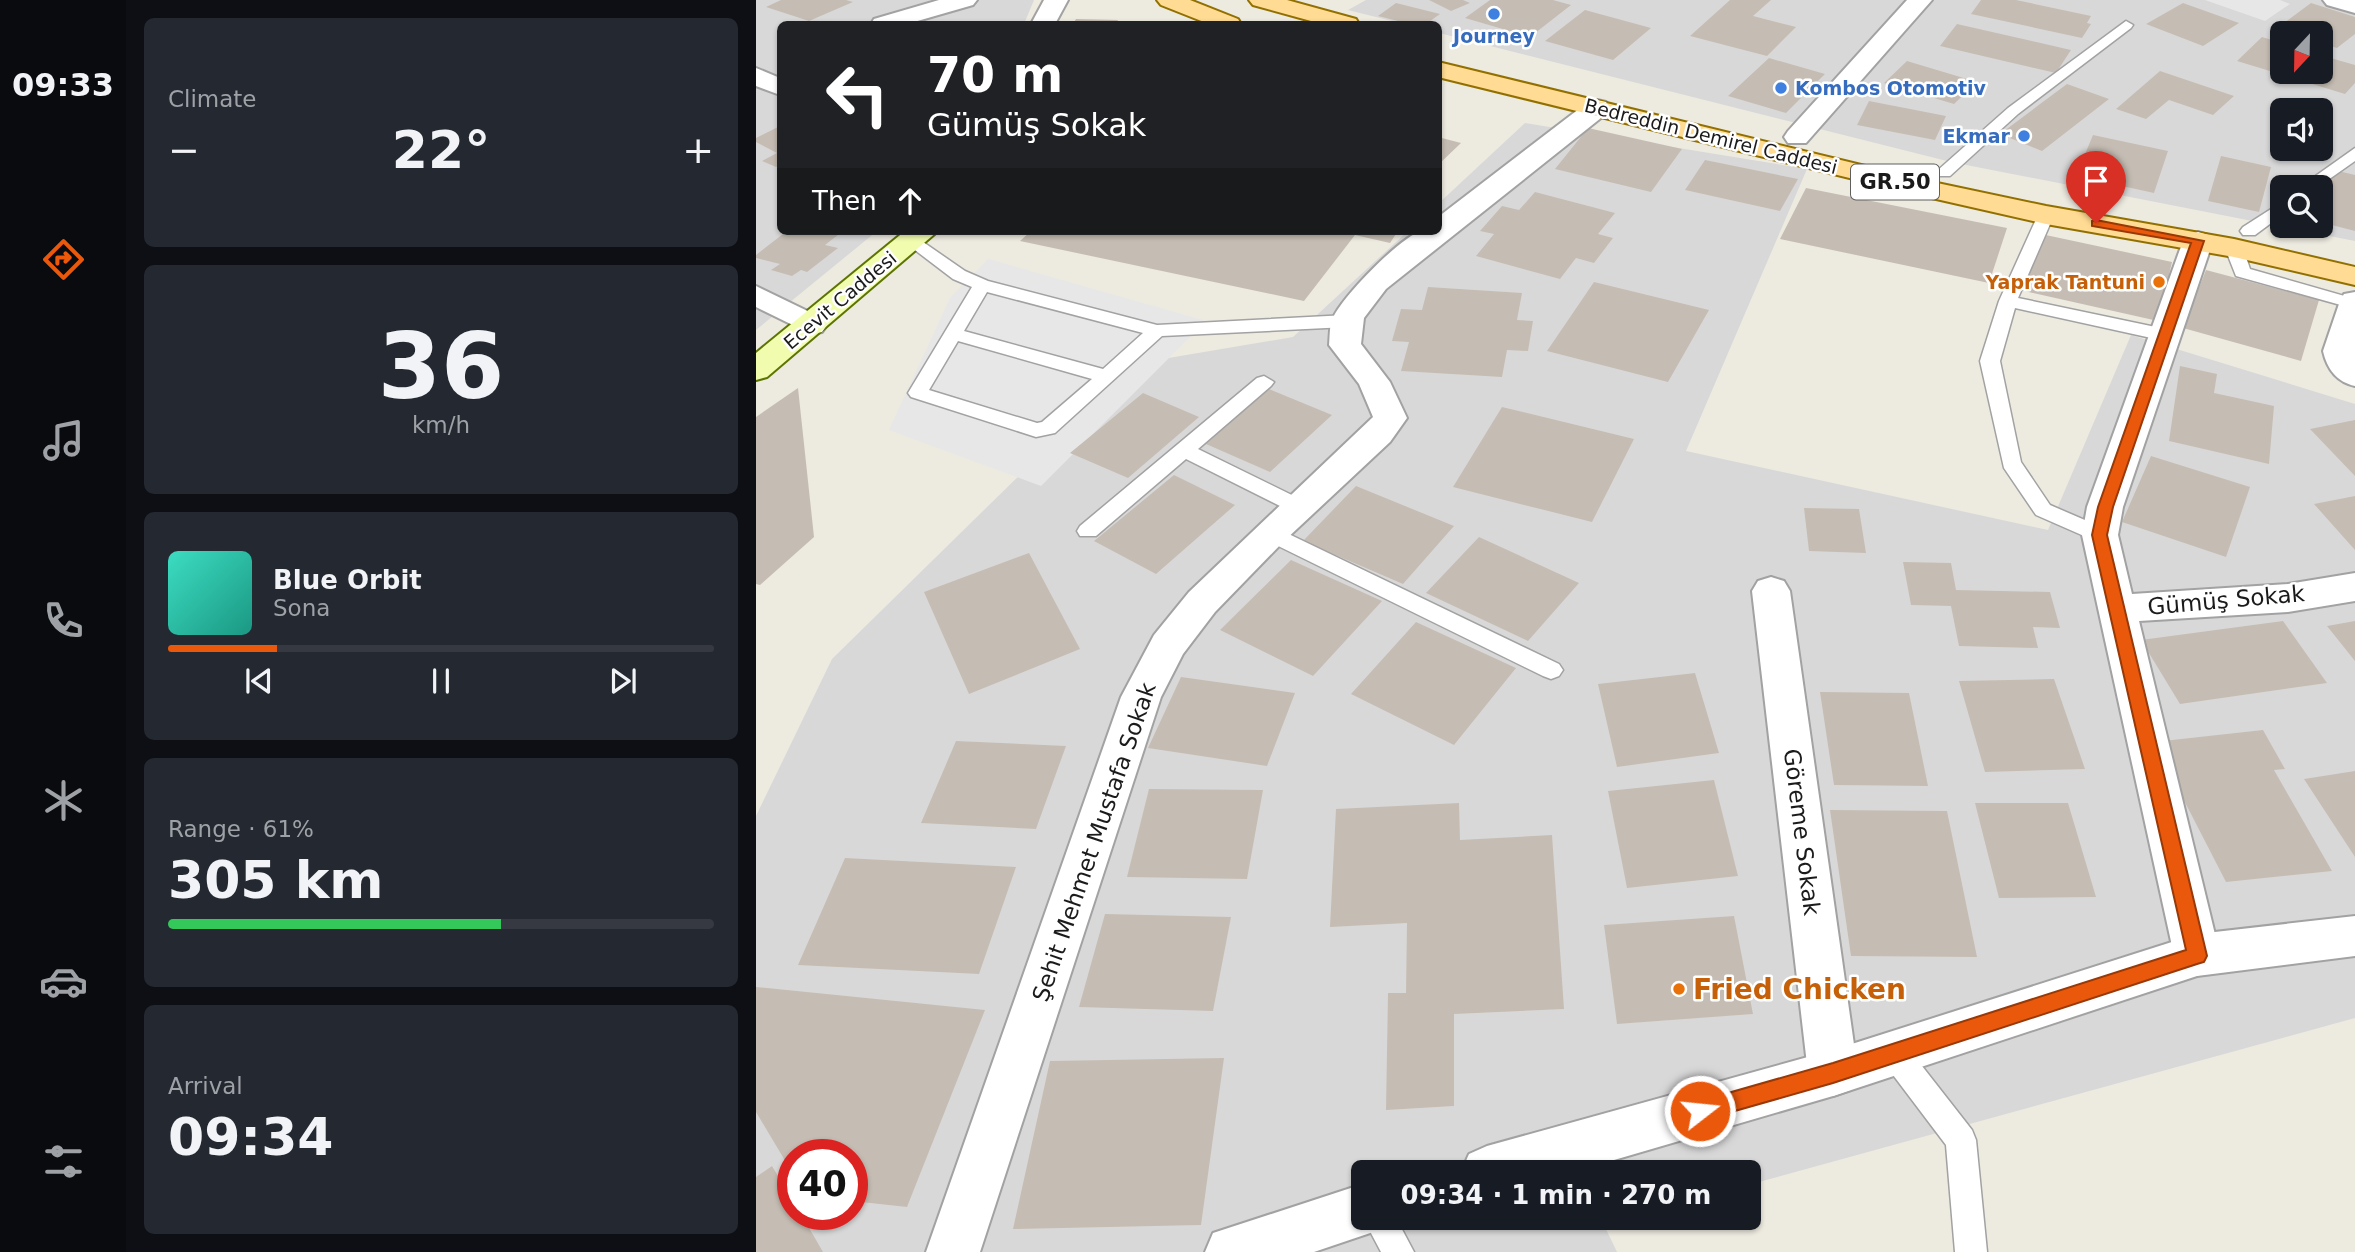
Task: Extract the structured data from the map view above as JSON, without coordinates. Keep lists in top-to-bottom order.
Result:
{
  "streets": {
    "main road": ["Bedreddin Demirel Caddesi", "GR.50", "Ecevit Caddesi"],
    "street": ["Gümüş Sokak", "Göreme Sokak", "Şehit Mehmet Mustafa Sokak"]
  },
  "places": [
    "Journey",
    "Kombos Otomotiv",
    "Ekmar",
    "Yaprak Tantuni",
    "Fried Chicken"
  ],
  "north": "bottom",
  "page": {
    "tabs": "09:33",
    "tile": [
      "Climate",
      ["36", "km/h"],
      ["Range · 61%", "305 km"],
      ["Arrival", "09:34"]
    ],
    "turn": ["70 m", "Gümüş Sokak"],
    "heat": ["−", "22°", "+"],
    "then": "Then",
    "song": ["Blue Orbit", "Sona"],
    "limit": "40",
    "trip": "09:34 · 1 min · 270 m"
  }
}
